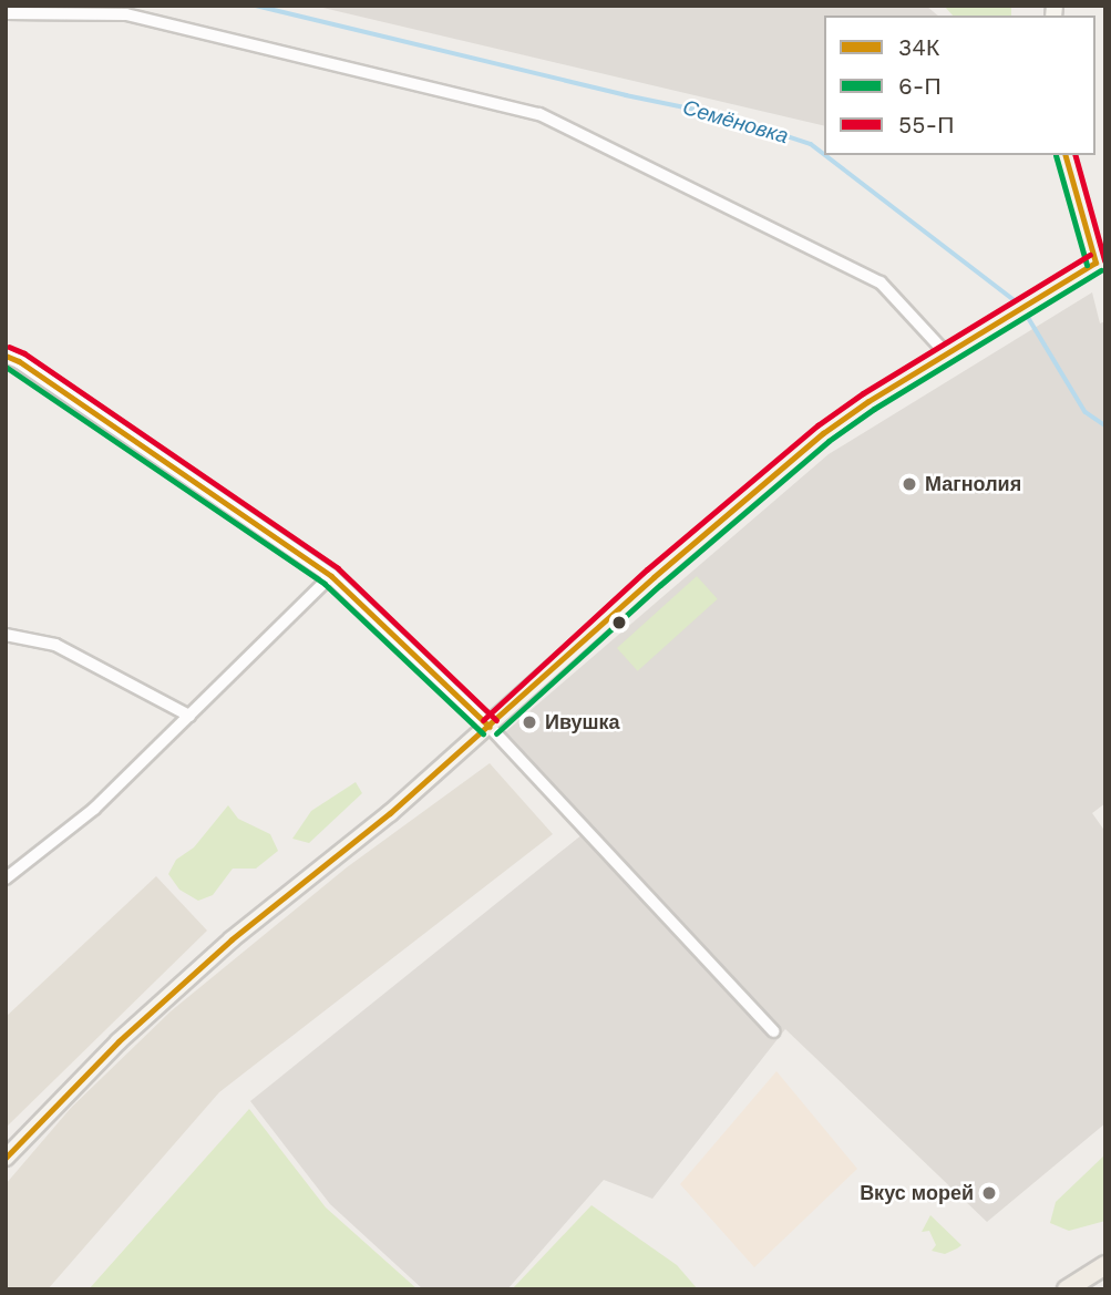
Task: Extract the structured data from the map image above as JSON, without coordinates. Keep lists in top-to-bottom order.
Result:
{
  "water": ["Семёновка"],
  "places": ["Магнолия", "Ивушка", "Вкус морей"],
  "lines": ["transit line 34К", "transit line 6-П", "transit line 55-П"],
  "legend": ["34К", "6-П", "55-П"]
}
